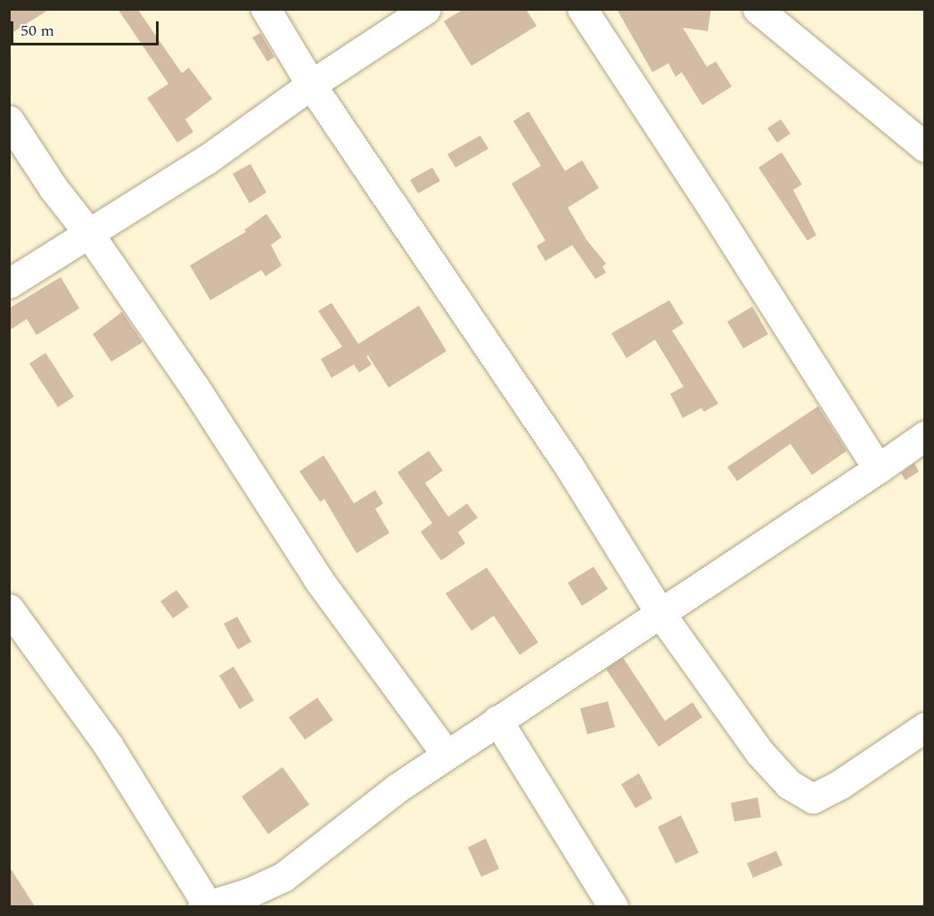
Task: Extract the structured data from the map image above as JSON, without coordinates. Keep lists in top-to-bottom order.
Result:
{
  "scale_bar": "50 m"
}
